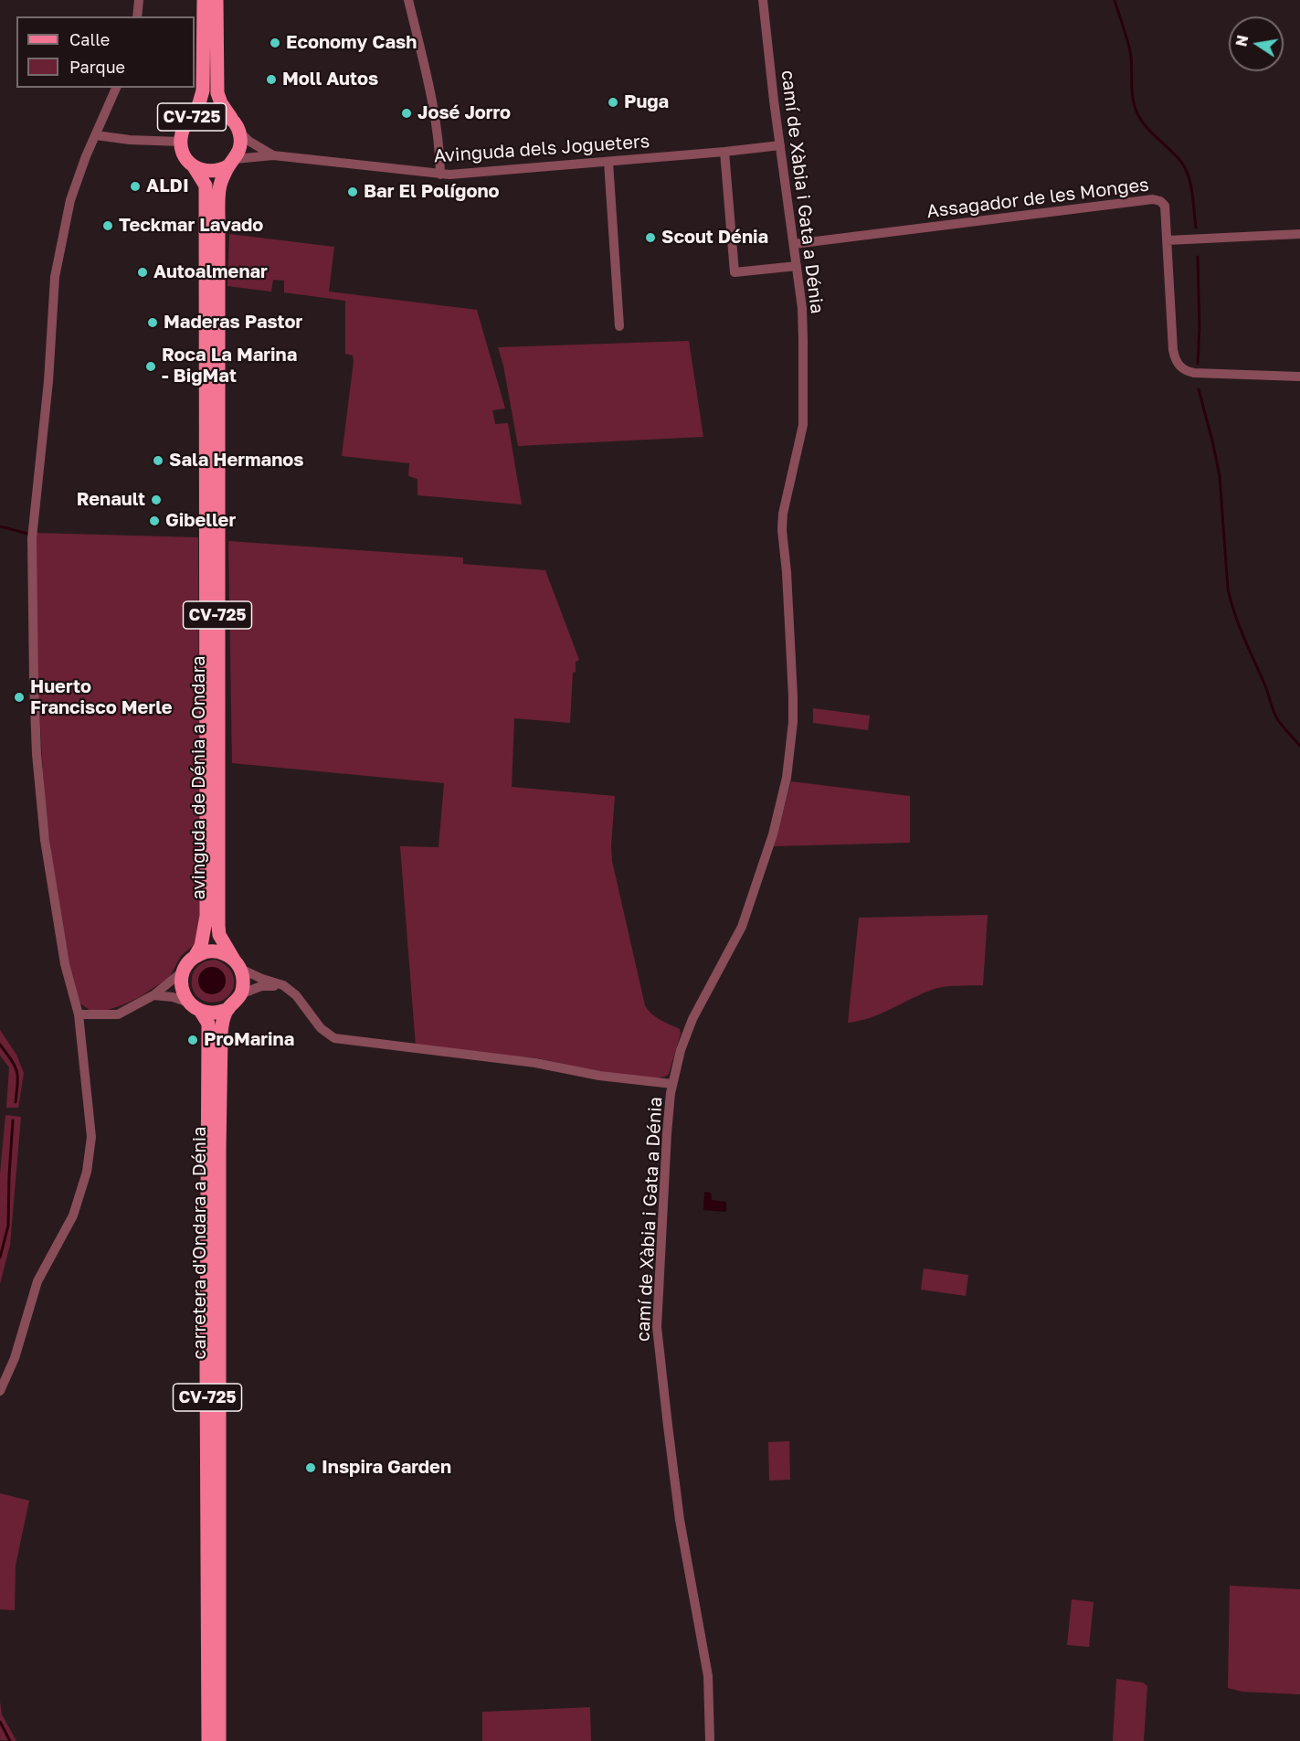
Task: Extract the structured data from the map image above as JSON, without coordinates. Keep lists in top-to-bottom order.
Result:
{
  "streets": {
    "main road": ["CV-725", "avinguda de Dénia a Ondara", "carretera d'Ondara a Dénia"],
    "street": ["Avinguda dels Jogueters", "camí de Xàbia i Gata a Dénia", "Assagador de les Monges"]
  },
  "crossings": [
    ["CV-725", "Avinguda dels Jogueters"],
    ["CV-725", "avinguda de Dénia a Ondara"],
    ["CV-725", "carretera d'Ondara a Dénia"],
    ["Avinguda dels Jogueters", "camí de Xàbia i Gata a Dénia"],
    ["Avinguda dels Jogueters", "avinguda de Dénia a Ondara"],
    ["camí de Xàbia i Gata a Dénia", "Assagador de les Monges"],
    ["avinguda de Dénia a Ondara", "carretera d'Ondara a Dénia"]
  ],
  "places": [
    "Economy Cash",
    "Moll Autos",
    "Puga",
    "José Jorro",
    "ALDI",
    "Bar El Polígono",
    "Teckmar Lavado",
    "Scout Dénia",
    "Autoalmenar",
    "Maderas Pastor",
    "Roca La Marina - BigMat",
    "Sala Hermanos",
    "Renault",
    "Gibeller",
    "Huerto Francisco Merle",
    "ProMarina",
    "Inspira Garden"
  ],
  "legend": ["Calle", "Parque"],
  "north": "left"
}
